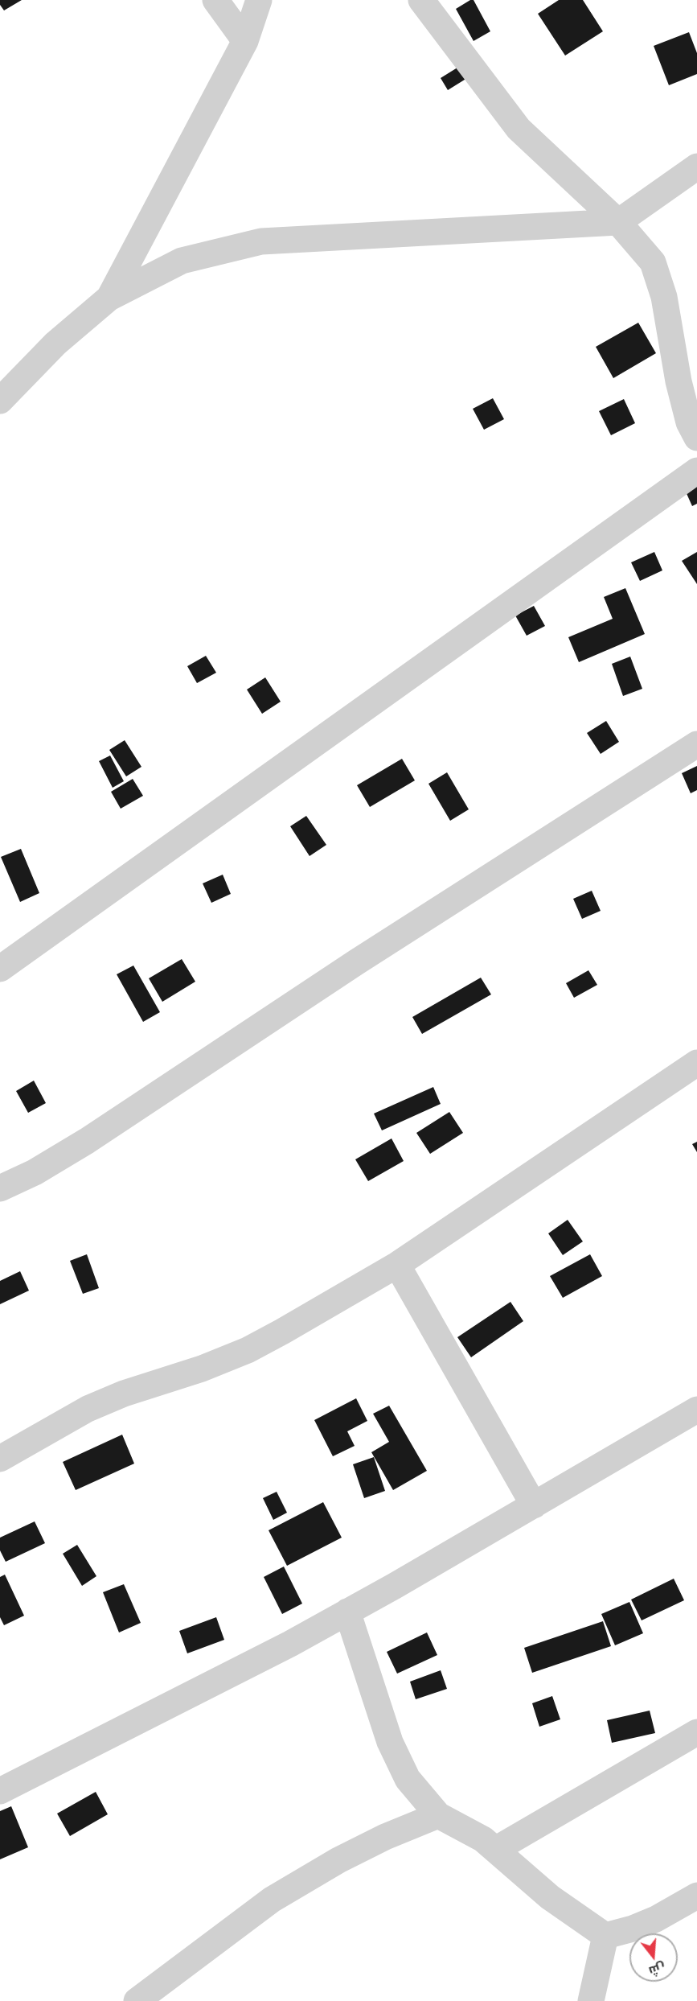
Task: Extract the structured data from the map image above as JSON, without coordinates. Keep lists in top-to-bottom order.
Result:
{
  "north": "bottom"
}
